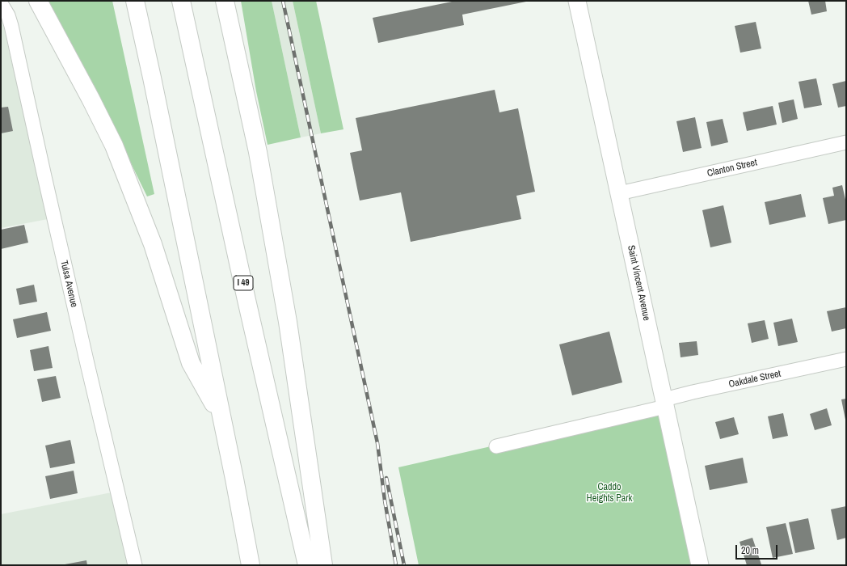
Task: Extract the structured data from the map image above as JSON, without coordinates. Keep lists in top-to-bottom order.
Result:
{
  "streets": {
    "highway": ["I 49"],
    "street": [
      "Clanton Street",
      "Saint Vincent Avenue",
      "Tulsa Avenue",
      "Oakdale Street"
    ]
  },
  "crossings": [
    ["Clanton Street", "Saint Vincent Avenue"],
    ["Saint Vincent Avenue", "Oakdale Street"]
  ],
  "parks": ["Caddo Heights Park"],
  "scale_bar": "20 m"
}
